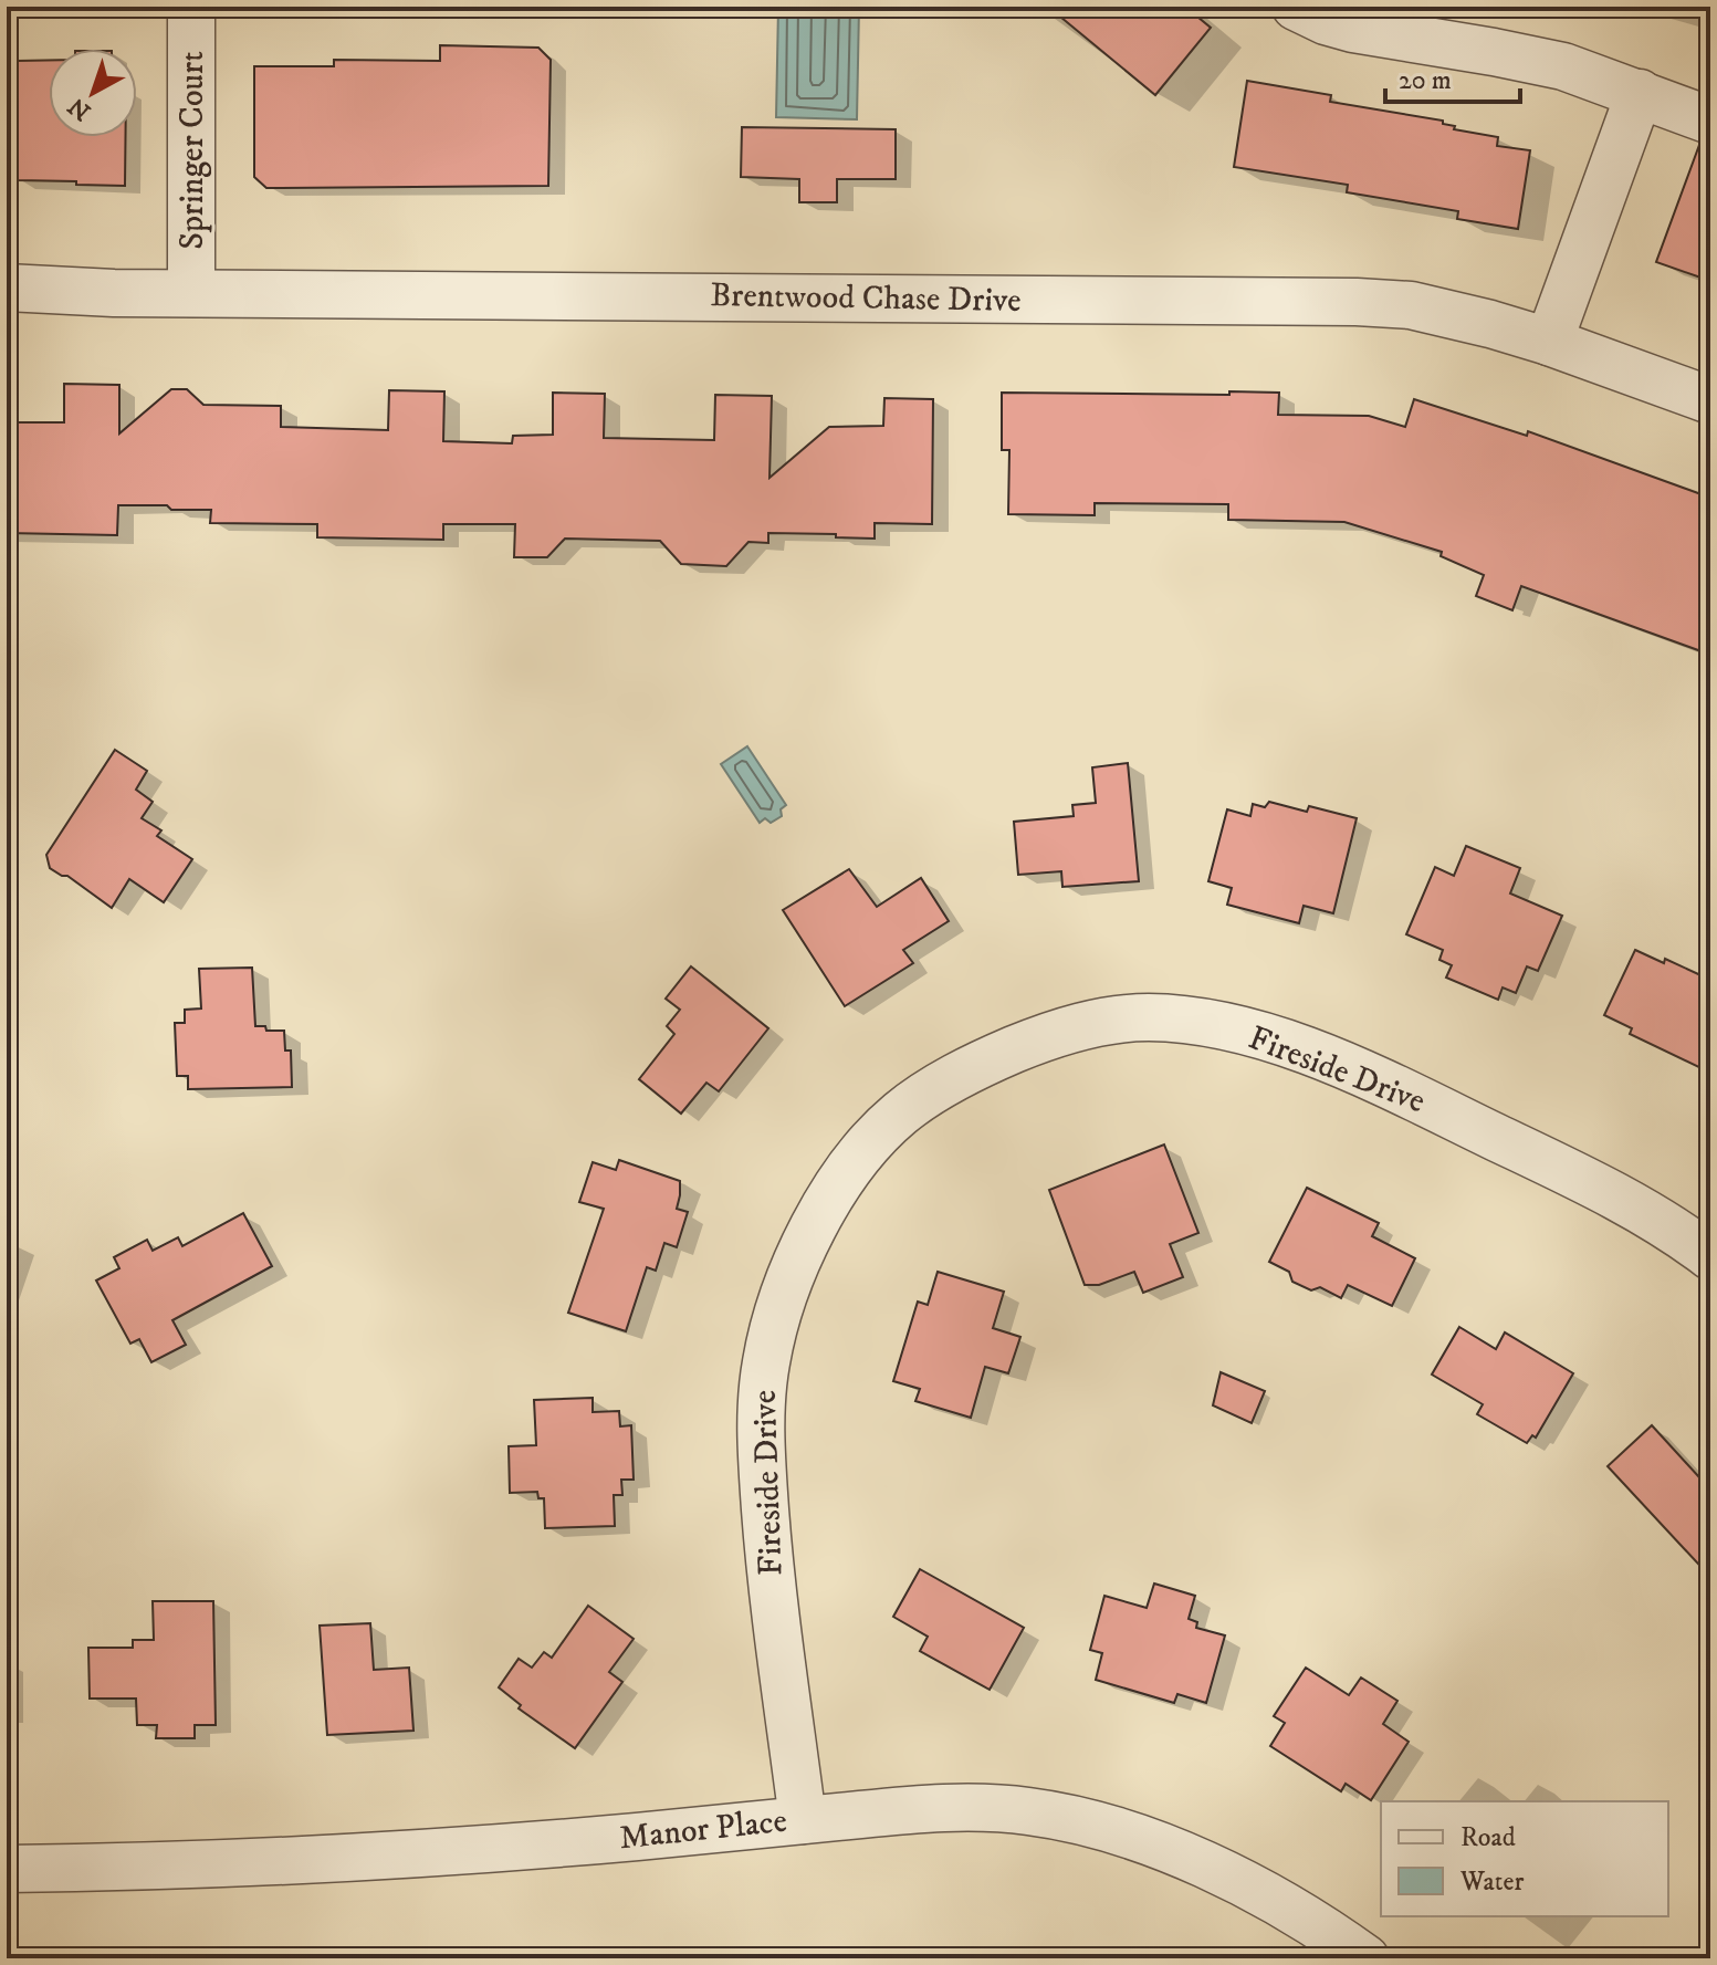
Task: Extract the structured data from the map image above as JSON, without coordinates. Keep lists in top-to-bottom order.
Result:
{
  "streets": {
    "street": [
      "Springer Court",
      "Brentwood Chase Drive",
      "Fireside Drive",
      "Manor Place"
    ]
  },
  "crossings": [
    ["Springer Court", "Brentwood Chase Drive"],
    ["Fireside Drive", "Manor Place"]
  ],
  "legend": ["Road", "Water"],
  "scale_bar": "20 m",
  "north": "bottom left"
}
